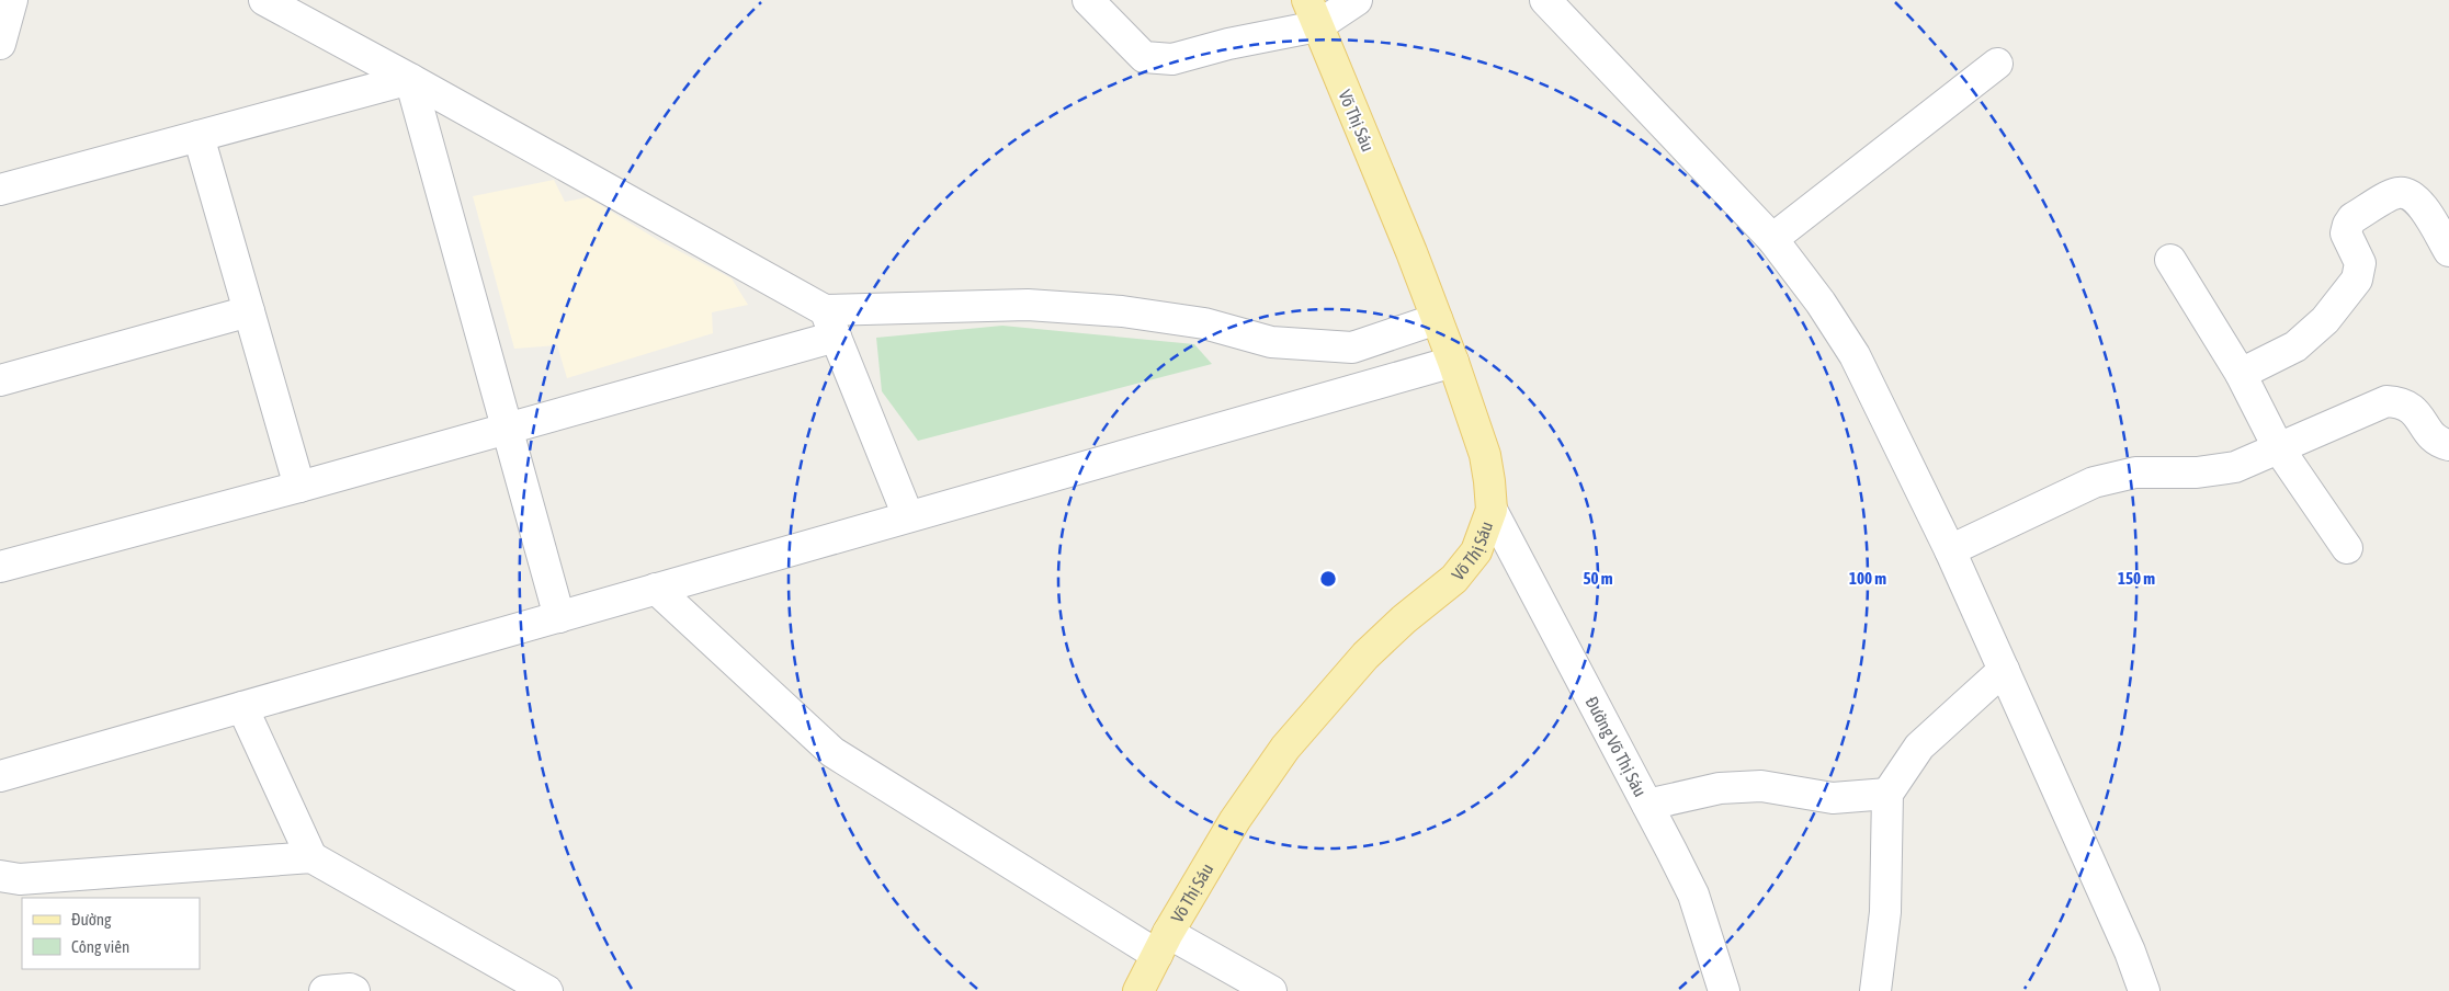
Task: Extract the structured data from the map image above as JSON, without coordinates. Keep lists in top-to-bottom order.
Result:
{
  "streets": {
    "main road": ["Võ Thị Sáu"],
    "street": ["Đường Võ Thị Sáu"]
  },
  "crossings": [
    ["Võ Thị Sáu", "Đường Võ Thị Sáu"]
  ],
  "legend": ["Đường", "Công viên"],
  "rings": ["50 m", "100 m", "150 m"]
}
